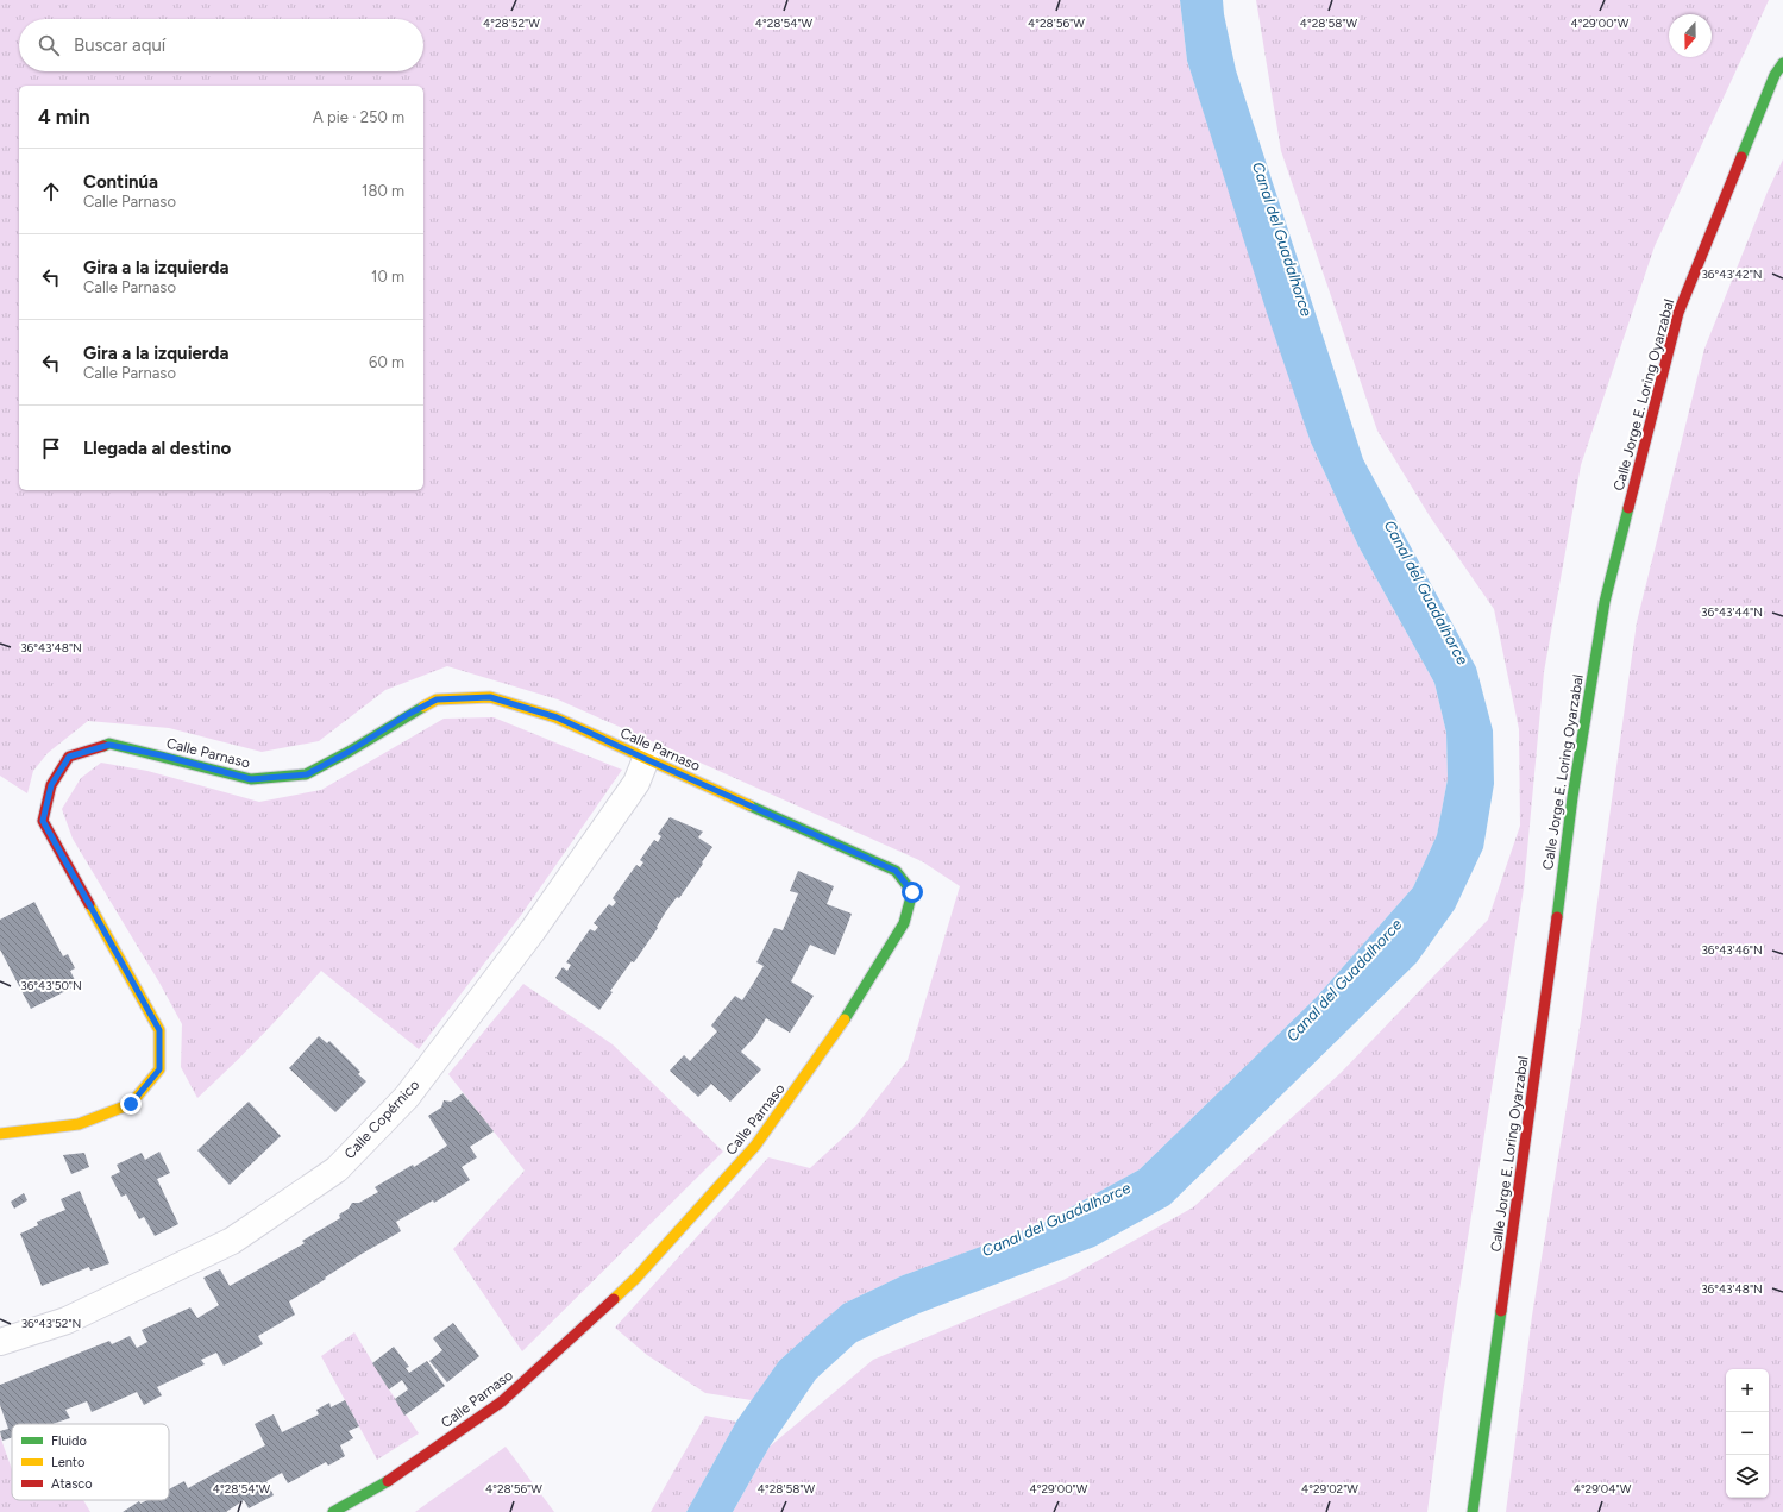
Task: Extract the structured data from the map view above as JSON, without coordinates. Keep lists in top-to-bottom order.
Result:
{
  "streets": {
    "street": ["Calle Jorge E. Loring Oyarzabal", "Calle Parnaso", "Calle Copérnico"]
  },
  "crossings": [
    ["Calle Parnaso", "Calle Copérnico"]
  ],
  "water": ["Canal del Guadalhorce"],
  "legend": ["Fluido", "Lento", "Atasco"],
  "north": "bottom",
  "page": {
    "search": "Buscar aquí",
    "heading": ["4 min", "A pie · 250 m"],
    "list": [
      ["Continúa", "Calle Parnaso", "180 m"],
      ["Gira a la izquierda", "Calle Parnaso", "10 m"],
      ["Gira a la izquierda", "Calle Parnaso", "60 m"],
      "Llegada al destino"
    ],
    "map_buttons": ["+", "−"]
  },
  "coordinates": [
    "4°28'52\"W",
    "4°28'54\"W",
    "4°28'56\"W",
    "4°28'58\"W",
    "4°29'00\"W",
    "36°43'42\"N",
    "36°43'44\"N",
    "36°43'48\"N",
    "36°43'46\"N",
    "36°43'50\"N",
    "36°43'52\"N",
    "4°29'02\"W",
    "4°29'04\"W"
  ]
}
